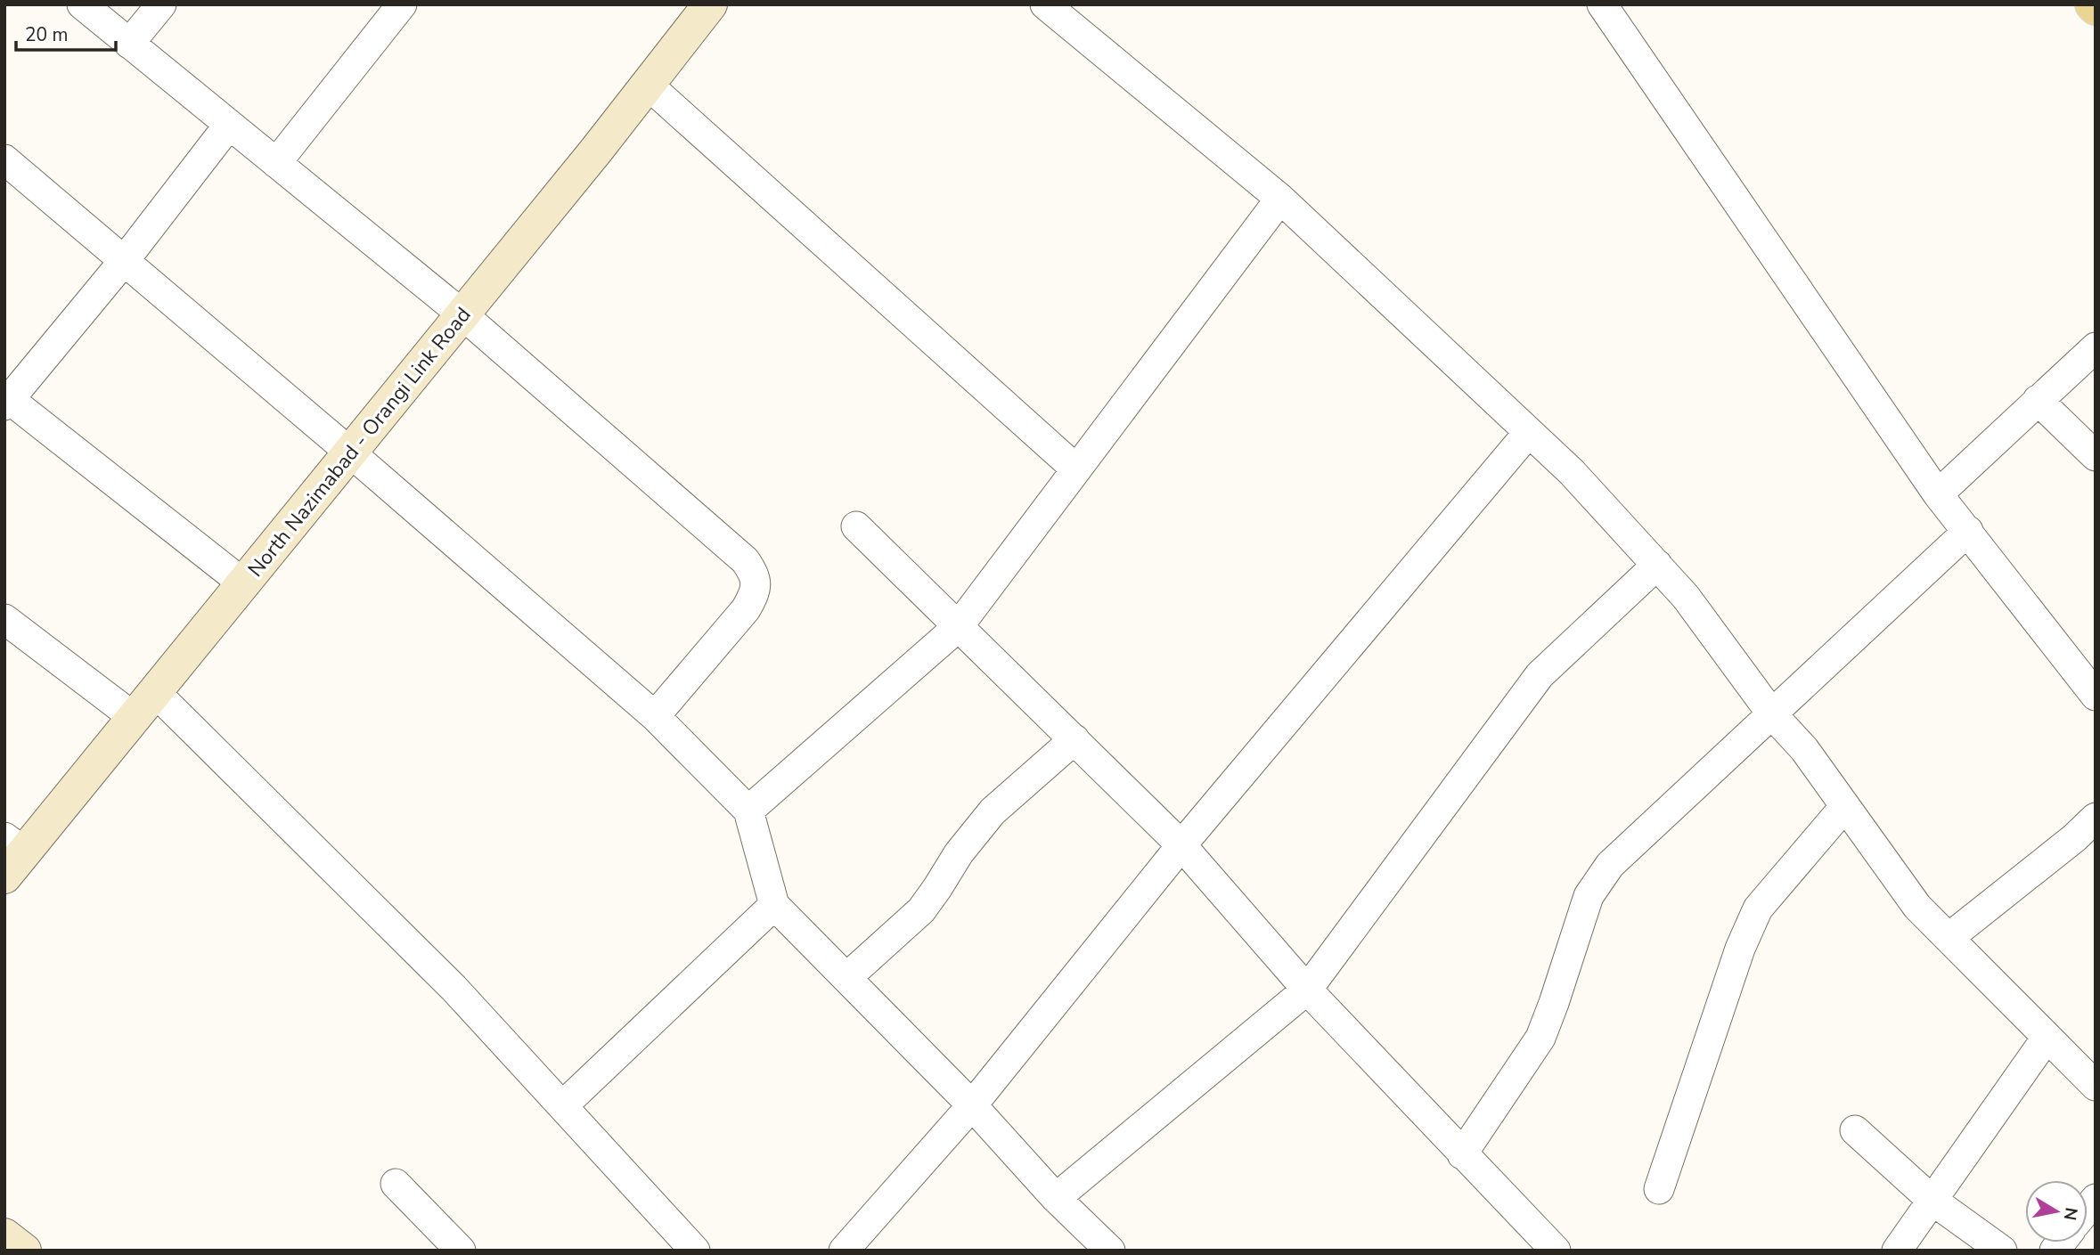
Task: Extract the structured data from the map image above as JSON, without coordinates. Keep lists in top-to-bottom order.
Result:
{
  "streets": {
    "main road": ["North Nazimabad - Orangi Link Road"]
  },
  "scale_bar": "20 m",
  "north": "right"
}
